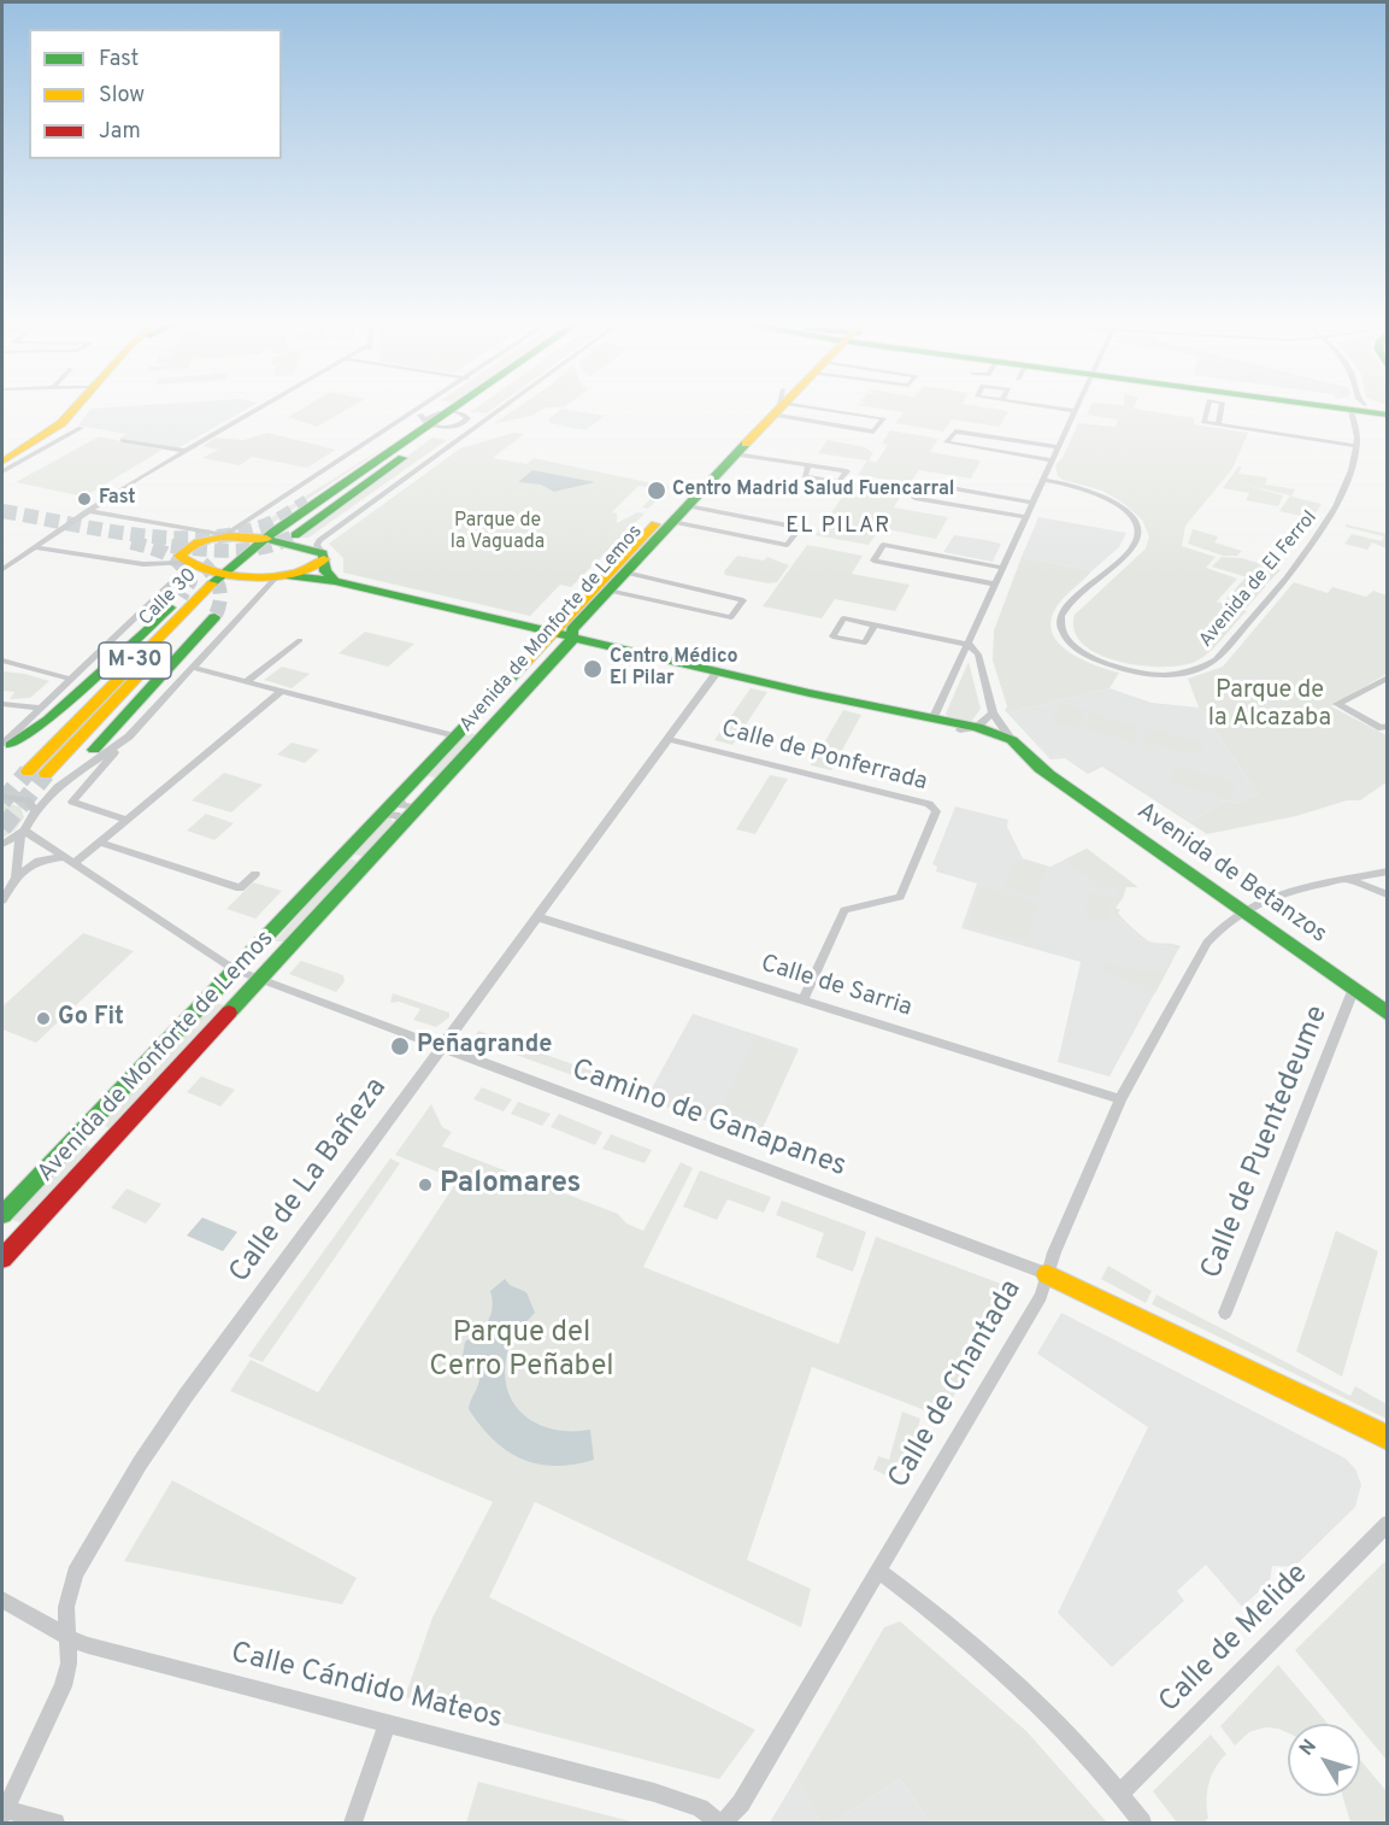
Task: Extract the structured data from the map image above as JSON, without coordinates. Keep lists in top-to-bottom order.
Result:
{
  "streets": {
    "main road": [
      "Calle 30",
      "Avenida de Monforte de Lemos",
      "M-30",
      "Avenida de Betanzos",
      "Camino de Ganapanes"
    ],
    "street": [
      "Avenida de El Ferrol",
      "Calle de Ponferrada",
      "Calle de Sarria",
      "Calle de Puentedeume",
      "Calle de La Bañeza",
      "Calle de Chantada",
      "Calle de Melide",
      "Calle Cándido Mateos"
    ]
  },
  "crossings": [
    ["Calle 30", "M-30"],
    ["Calle 30", "Avenida de Betanzos"],
    ["Avenida de Monforte de Lemos", "Avenida de Betanzos"],
    ["Avenida de Monforte de Lemos", "Camino de Ganapanes"],
    ["M-30", "Avenida de Betanzos"],
    ["Calle de Ponferrada", "Calle de Sarria"],
    ["Calle de Ponferrada", "Calle de La Bañeza"],
    ["Avenida de Betanzos", "Calle de Puentedeume"],
    ["Avenida de Betanzos", "Calle de La Bañeza"],
    ["Avenida de Betanzos", "Calle de Chantada"],
    ["Calle de Sarria", "Calle de La Bañeza"],
    ["Calle de Sarria", "Calle de Chantada"],
    ["Camino de Ganapanes", "Calle de La Bañeza"],
    ["Camino de Ganapanes", "Calle de Chantada"],
    ["Calle de La Bañeza", "Calle Cándido Mateos"],
    ["Calle de Chantada", "Calle Cándido Mateos"]
  ],
  "districts": ["EL PILAR"],
  "parks": ["Parque de la Vaguada", "Parque de la Alcazaba", "Parque del Cerro Peñabel"],
  "places": [
    "Centro Madrid Salud Fuencarral",
    "Fast",
    "Centro Médico El Pilar",
    "Go Fit",
    "Peñagrande",
    "Palomares"
  ],
  "legend": ["Fast", "Slow", "Jam"],
  "north": "top left"
}
